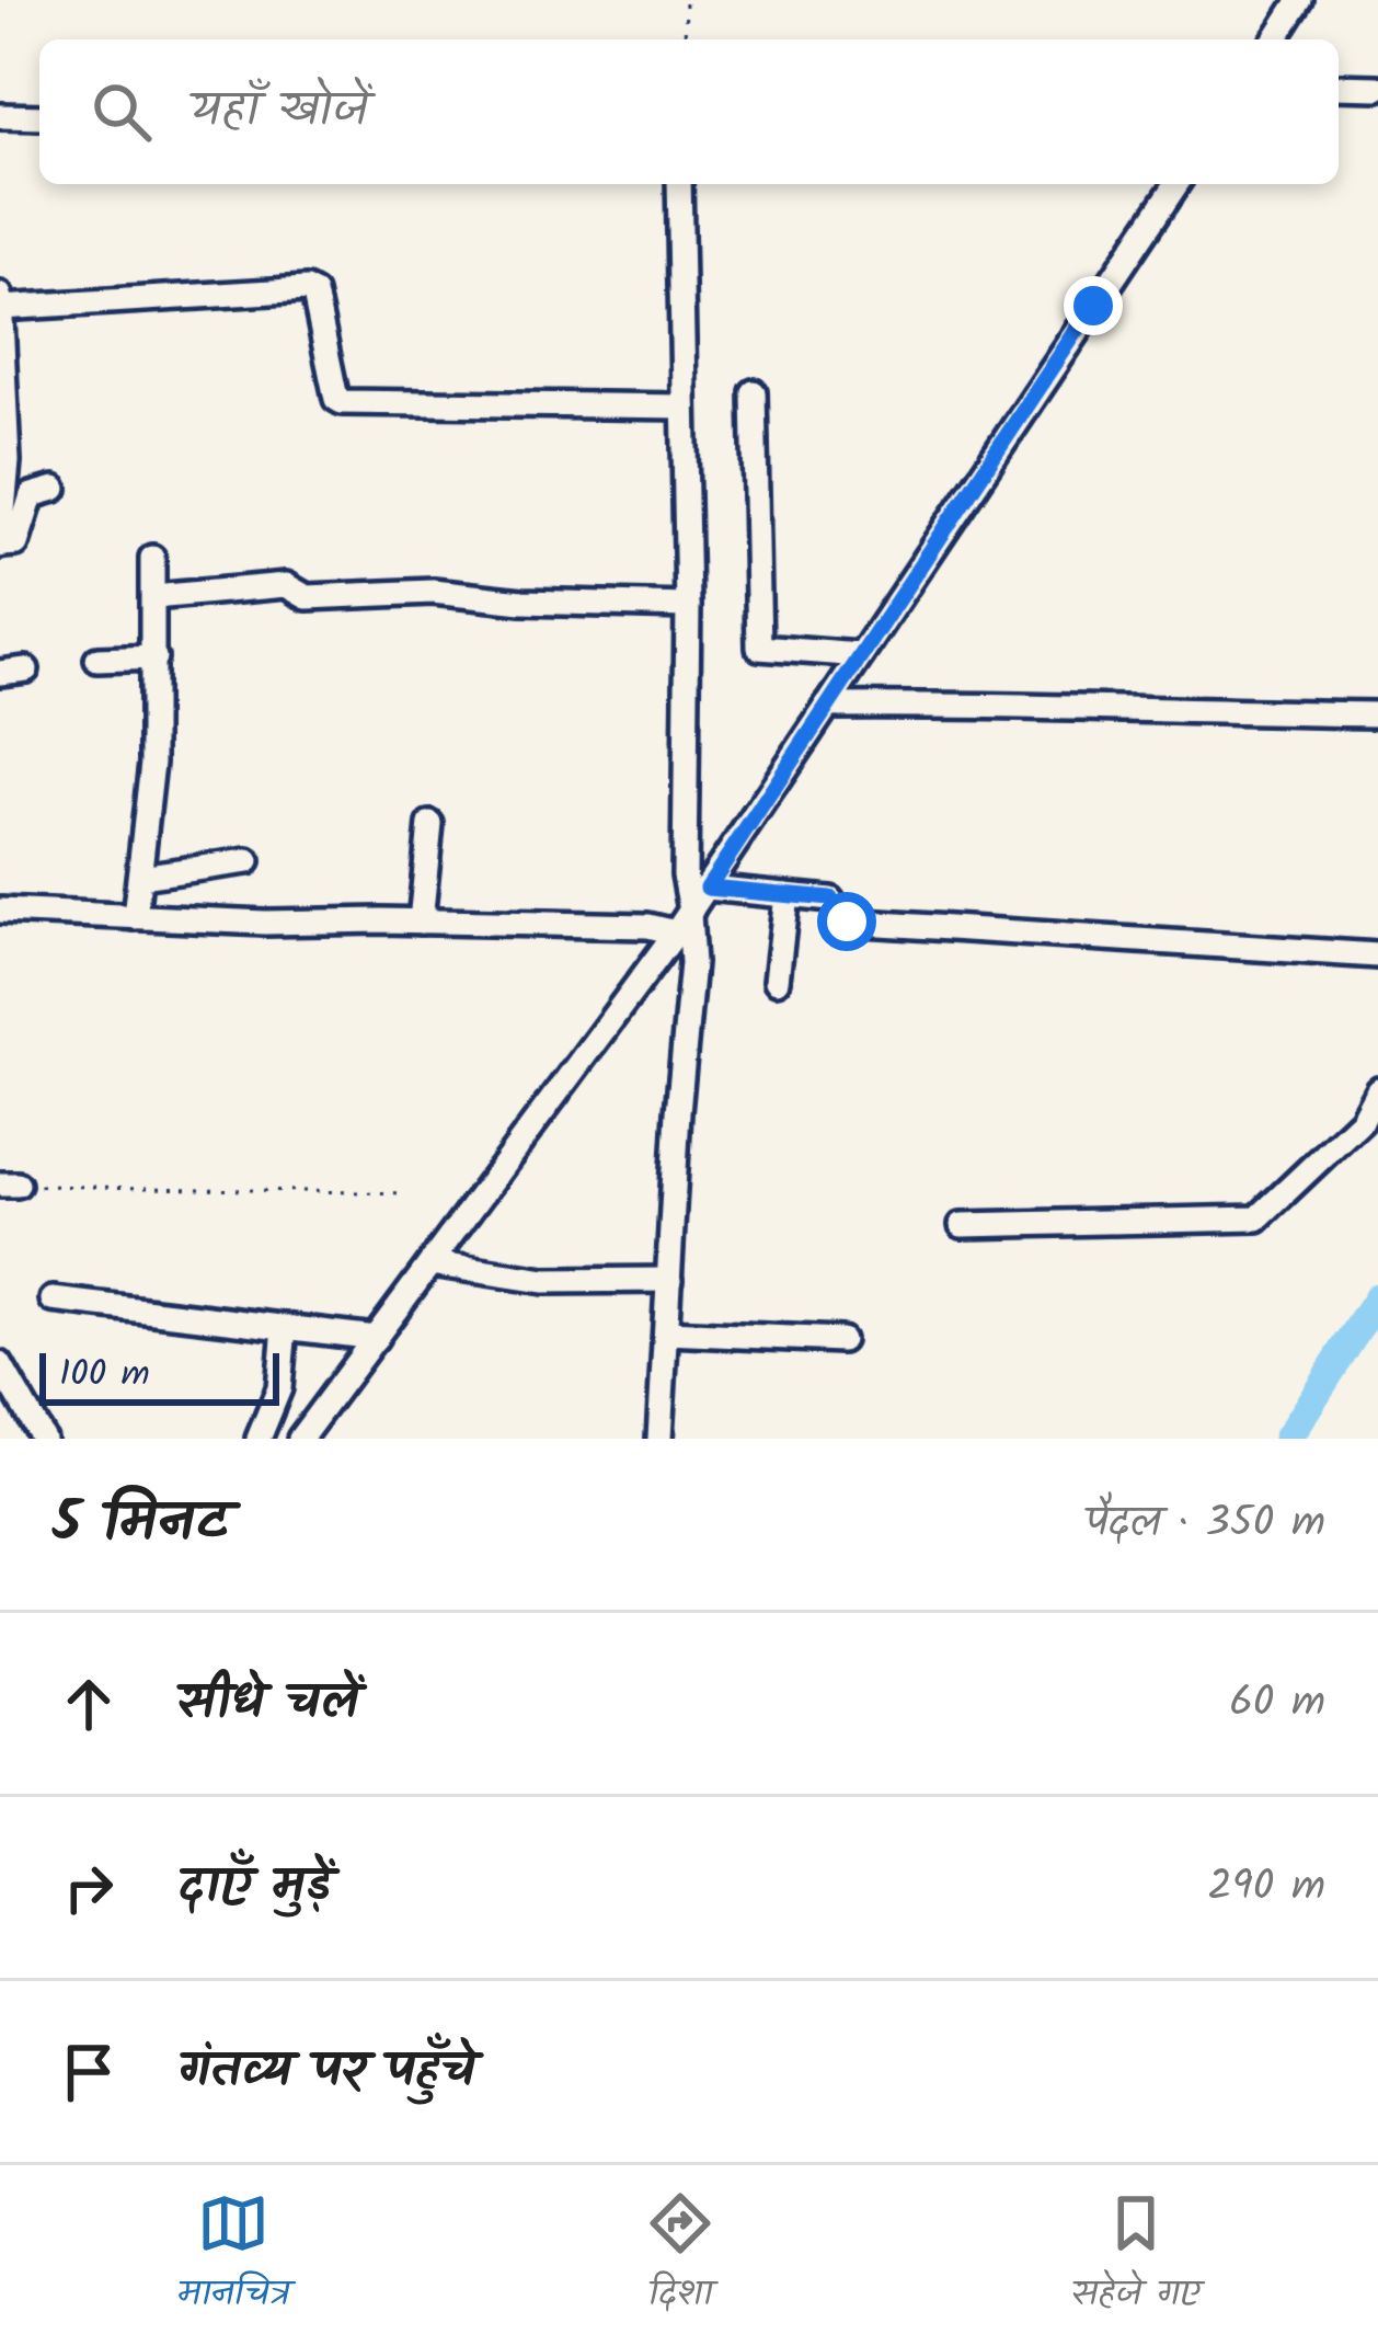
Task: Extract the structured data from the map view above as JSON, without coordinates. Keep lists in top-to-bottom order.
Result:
{
  "scale_bar": "100 m",
  "page": {
    "search": "यहाँ खोजें",
    "scale": "100 m",
    "heading": ["5 मिनट", "पैदल · 350 m"],
    "list": [
      ["सीधे चलें", "60 m"],
      ["दाएँ मुड़ें", "290 m"],
      "गंतव्य पर पहुँचे"
    ],
    "nav": ["मानचित्र", "दिशा", "सहेजे गए"]
  }
}
